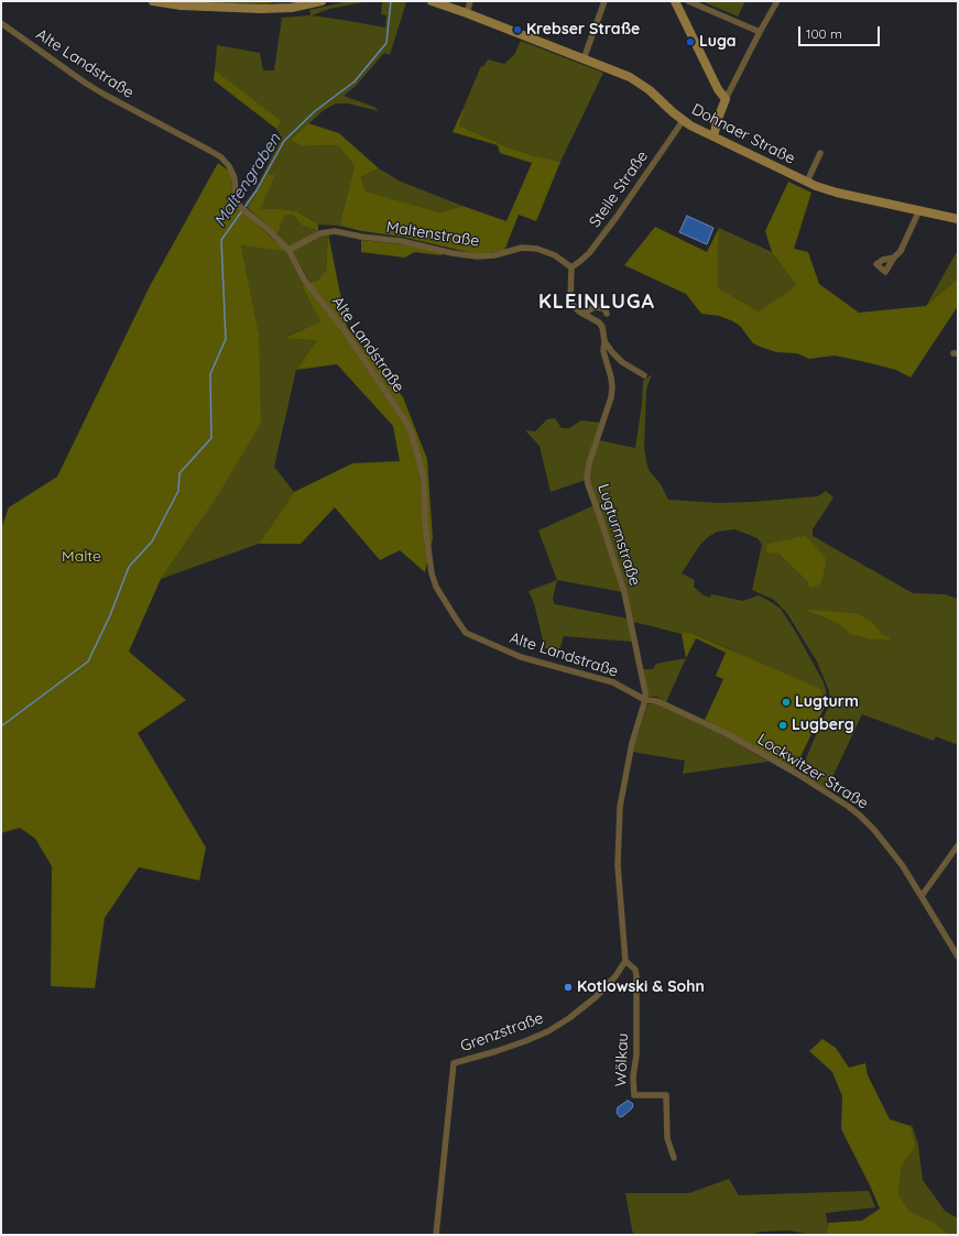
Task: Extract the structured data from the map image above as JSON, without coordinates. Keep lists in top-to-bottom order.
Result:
{
  "streets": {
    "main road": ["Dohnaer Straße"],
    "street": [
      "Alte Landstraße",
      "Steile Straße",
      "Maltenstraße",
      "Lugturmstraße",
      "Lockwitzer Straße",
      "Grenzstraße",
      "Wölkau"
    ]
  },
  "crossings": [
    ["Alte Landstraße", "Maltenstraße"],
    ["Alte Landstraße", "Lugturmstraße"],
    ["Alte Landstraße", "Lockwitzer Straße"],
    ["Dohnaer Straße", "Steile Straße"],
    ["Steile Straße", "Maltenstraße"],
    ["Lugturmstraße", "Lockwitzer Straße"],
    ["Grenzstraße", "Wölkau"]
  ],
  "districts": ["KLEINLUGA"],
  "water": ["Maltengraben"],
  "parks": ["Malte"],
  "places": [
    "Krebser Straße",
    "Luga",
    "Lugturm",
    "Lugberg",
    "Kotlowski & Sohn"
  ],
  "scale_bar": "100 m"
}
